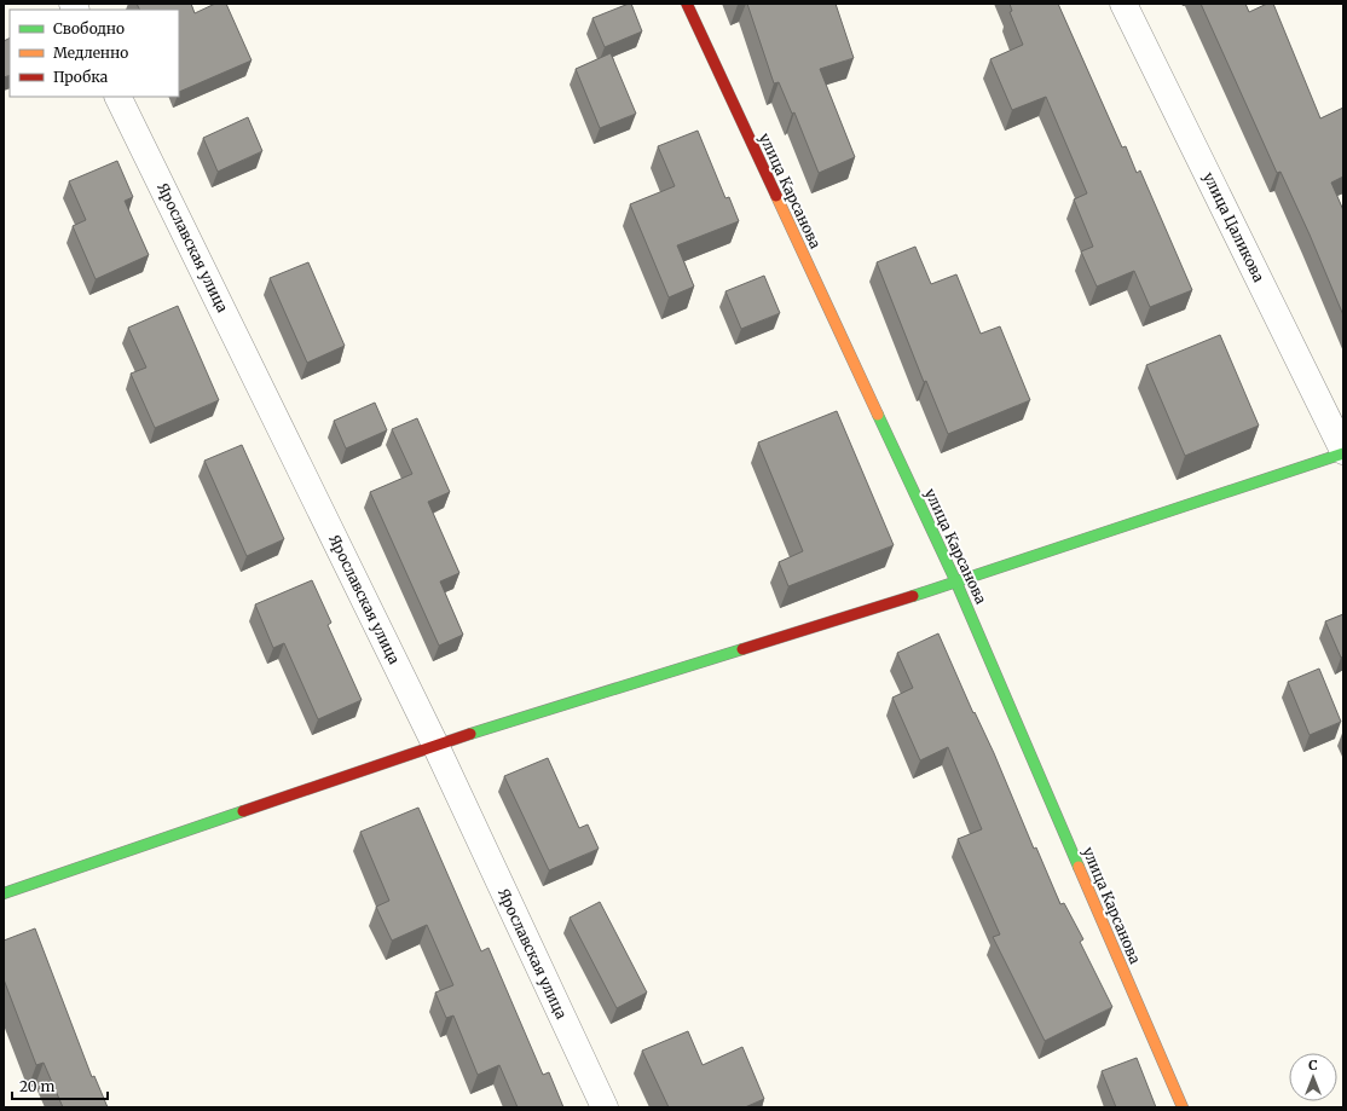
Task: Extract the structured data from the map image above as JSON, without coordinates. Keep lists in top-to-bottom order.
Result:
{
  "streets": {
    "street": ["улица Карсанова", "улица Цаликова", "Ярославская улица"]
  },
  "legend": ["Свободно", "Медленно", "Пробка"],
  "scale_bar": "20 m",
  "north": "top"
}
